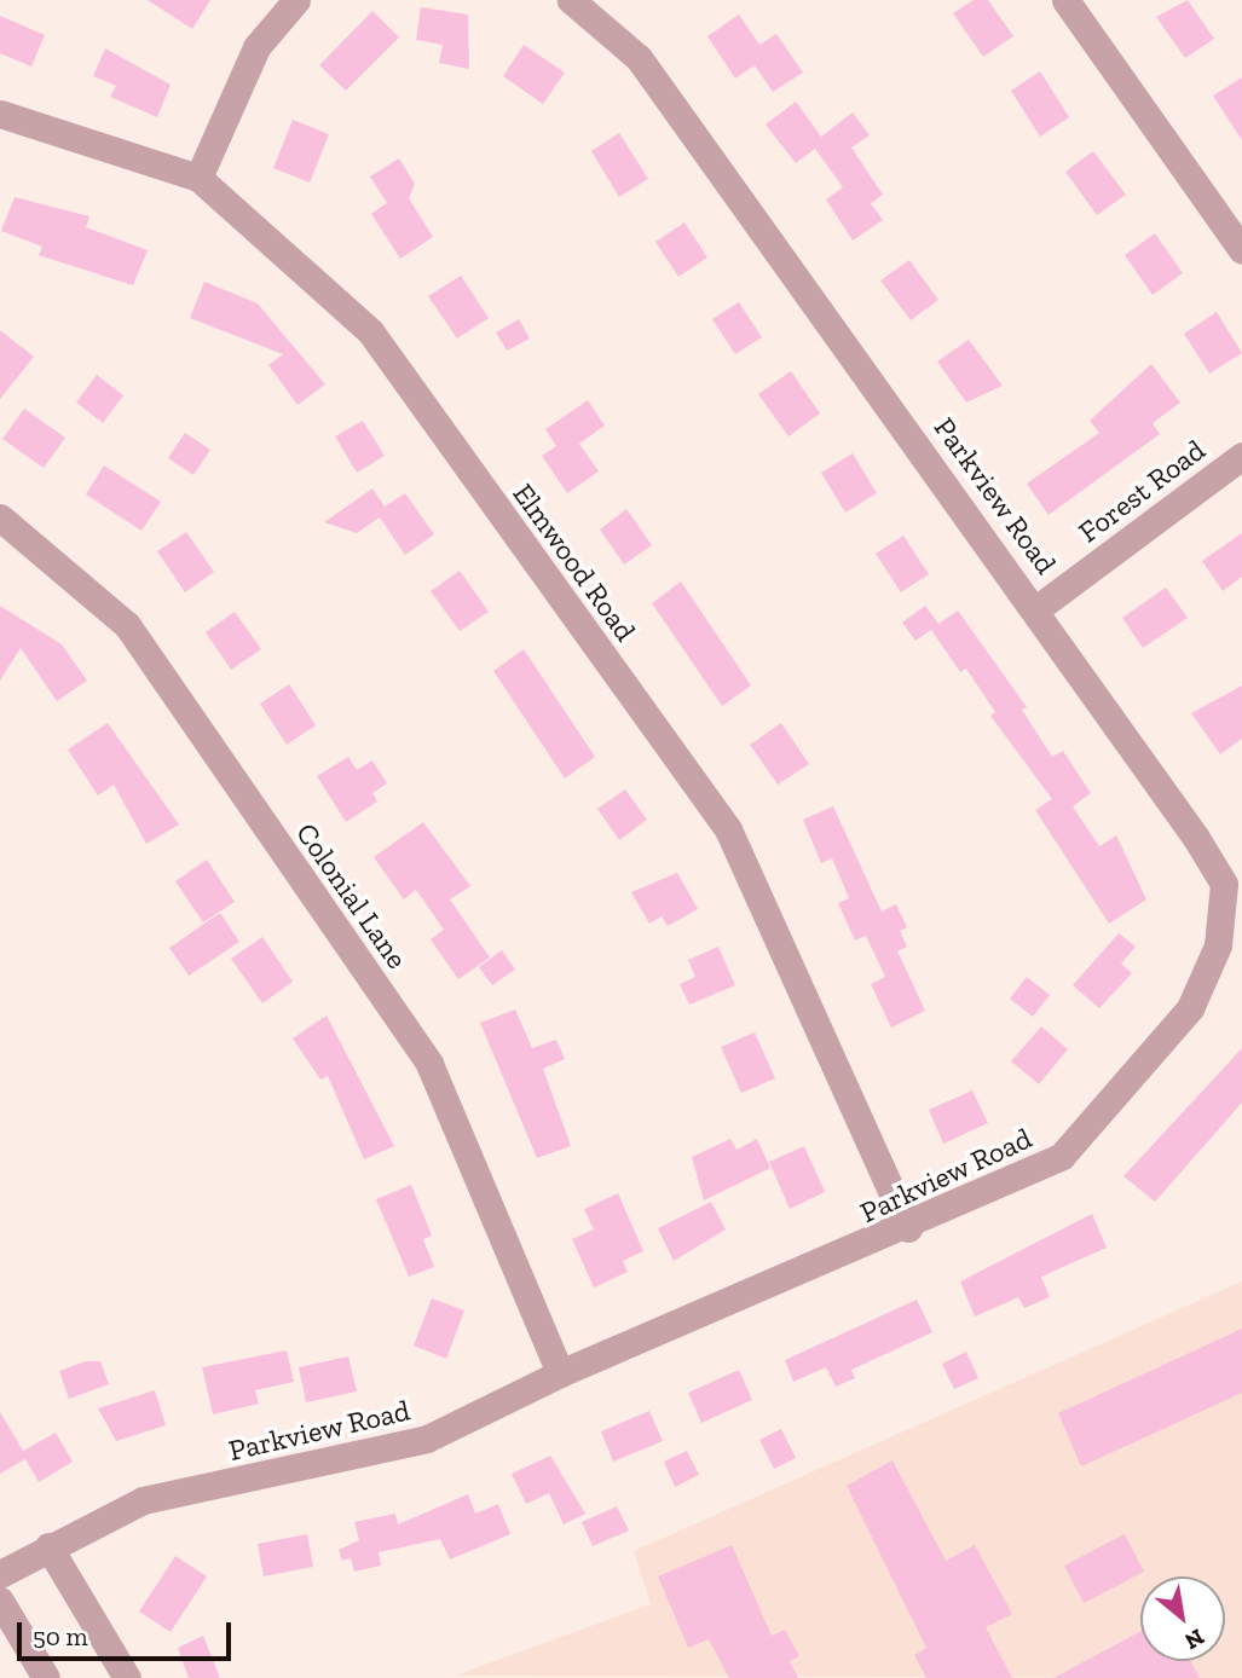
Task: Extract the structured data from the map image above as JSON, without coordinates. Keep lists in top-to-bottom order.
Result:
{
  "streets": {
    "street": [
      "Forest Road",
      "Parkview Road",
      "Elmwood Road",
      "Colonial Lane"
    ]
  },
  "crossings": [
    ["Forest Road", "Parkview Road"],
    ["Parkview Road", "Elmwood Road"],
    ["Parkview Road", "Colonial Lane"]
  ],
  "scale_bar": "50 m",
  "north": "bottom right"
}
